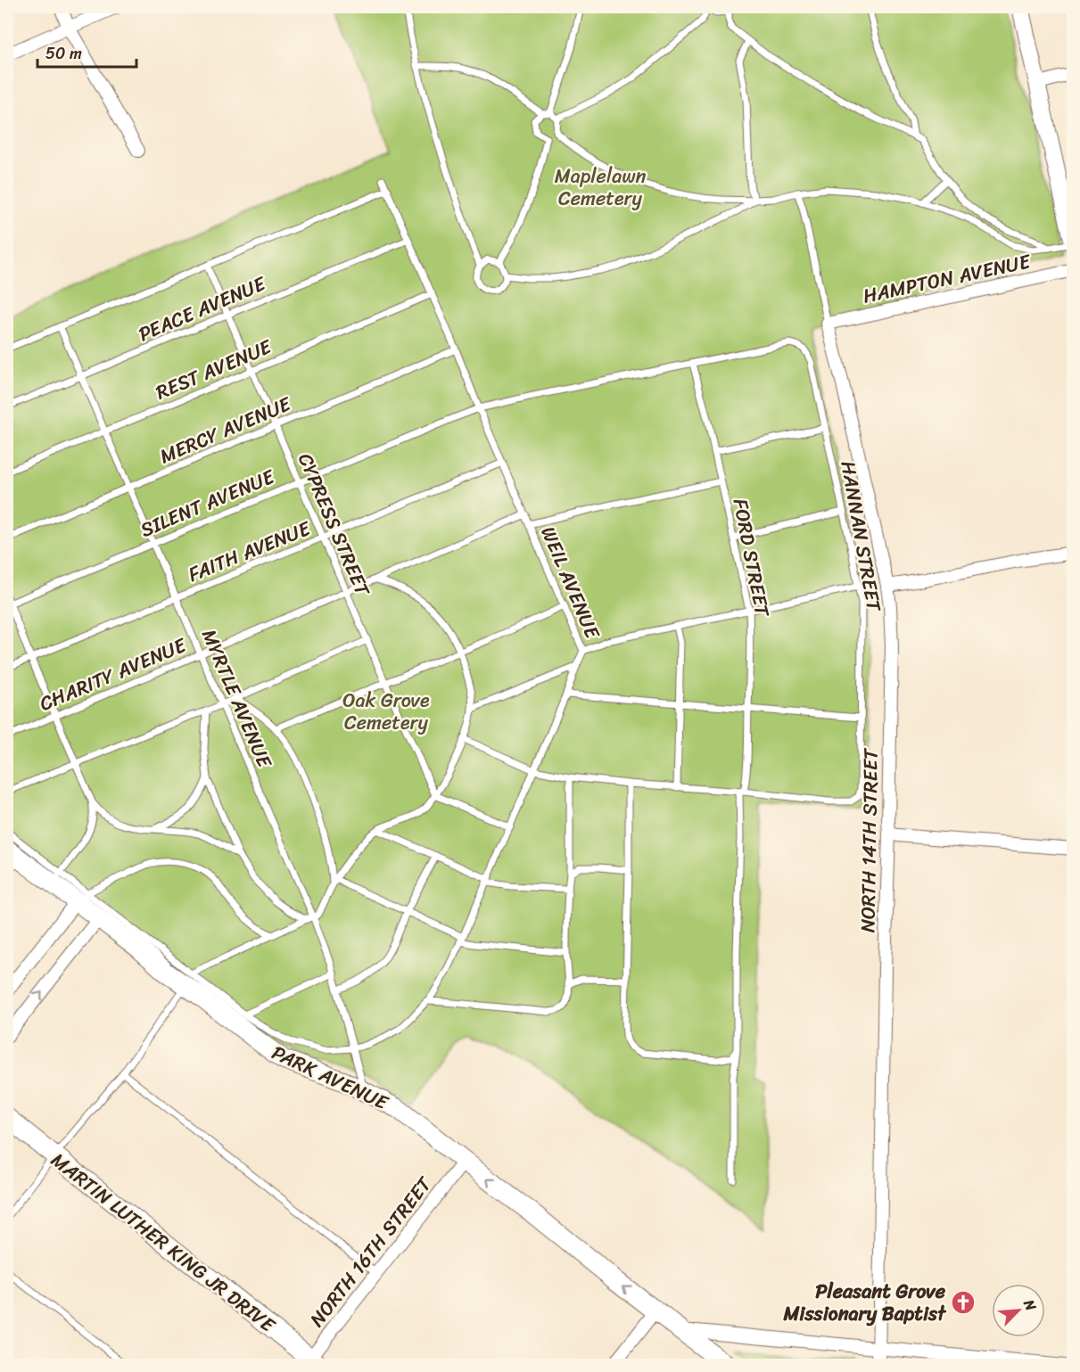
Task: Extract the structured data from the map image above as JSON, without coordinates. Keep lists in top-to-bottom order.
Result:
{
  "streets": {
    "main road": ["PARK AVENUE", "MARTIN LUTHER KING JR DRIVE"],
    "street": ["HAMPTON AVENUE", "NORTH 14TH STREET", "NORTH 16TH STREET"],
    "lane": [
      "PEACE AVENUE",
      "REST AVENUE",
      "MERCY AVENUE",
      "SILENT AVENUE",
      "CYPRESS STREET",
      "HANNAN STREET",
      "FAITH AVENUE",
      "FORD STREET",
      "WEIL AVENUE",
      "CHARITY AVENUE",
      "MYRTLE AVENUE"
    ]
  },
  "crossings": [
    ["HAMPTON AVENUE", "NORTH 14TH STREET"],
    ["PEACE AVENUE", "CYPRESS STREET"],
    ["PEACE AVENUE", "WEIL AVENUE"],
    ["PEACE AVENUE", "MYRTLE AVENUE"],
    ["REST AVENUE", "CYPRESS STREET"],
    ["REST AVENUE", "WEIL AVENUE"],
    ["REST AVENUE", "MYRTLE AVENUE"],
    ["MERCY AVENUE", "CYPRESS STREET"],
    ["MERCY AVENUE", "WEIL AVENUE"],
    ["MERCY AVENUE", "MYRTLE AVENUE"],
    ["SILENT AVENUE", "CYPRESS STREET"],
    ["SILENT AVENUE", "HANNAN STREET"],
    ["SILENT AVENUE", "FORD STREET"],
    ["SILENT AVENUE", "WEIL AVENUE"],
    ["SILENT AVENUE", "MYRTLE AVENUE"],
    ["CYPRESS STREET", "FAITH AVENUE"],
    ["CYPRESS STREET", "CHARITY AVENUE"],
    ["HANNAN STREET", "FORD STREET"],
    ["FAITH AVENUE", "WEIL AVENUE"],
    ["FAITH AVENUE", "MYRTLE AVENUE"],
    ["WEIL AVENUE", "CHARITY AVENUE"],
    ["WEIL AVENUE", "MYRTLE AVENUE"],
    ["WEIL AVENUE", "PARK AVENUE"],
    ["CHARITY AVENUE", "MYRTLE AVENUE"],
    ["MYRTLE AVENUE", "PARK AVENUE"],
    ["PARK AVENUE", "NORTH 16TH STREET"],
    ["MARTIN LUTHER KING JR DRIVE", "NORTH 16TH STREET"]
  ],
  "parks": ["Maplelawn Cemetery", "Oak Grove Cemetery"],
  "places": {
    "church": ["Pleasant Grove Missionary Baptist"]
  },
  "scale_bar": "50 m",
  "north": "top right"
}
